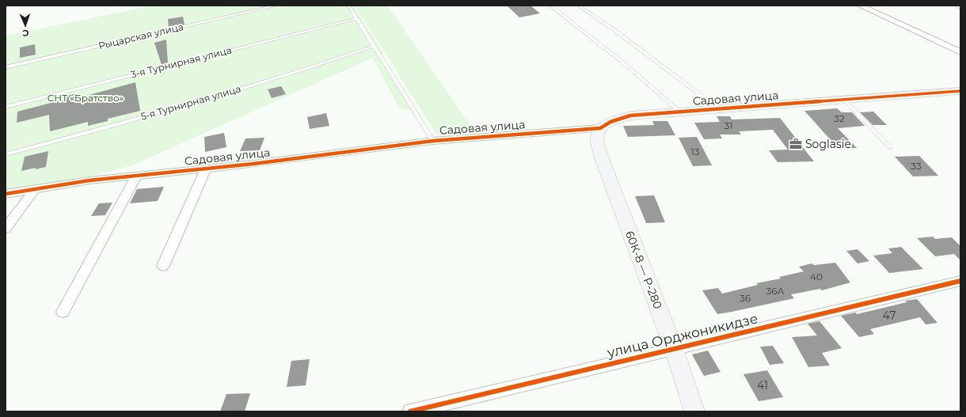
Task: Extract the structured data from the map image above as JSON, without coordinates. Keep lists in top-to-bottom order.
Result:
{
  "streets": {
    "street": ["Садовая улица", "60К-8 — Р-280", "улица Орджоникидзе"],
    "lane": ["Рыцарская улица", "3-я Турнирная улица", "5-я Турнирная улица"]
  },
  "crossings": [
    ["Садовая улица", "60К-8 — Р-280"],
    ["60К-8 — Р-280", "улица Орджоникидзе"]
  ],
  "parks": ["СНТ «Братство»"],
  "places": {
    "office": ["Soglasie"]
  },
  "house_numbers": [
    "32",
    "31",
    "13",
    "33",
    "40",
    "36А",
    "36",
    "47",
    "41"
  ],
  "north": "bottom"
}
